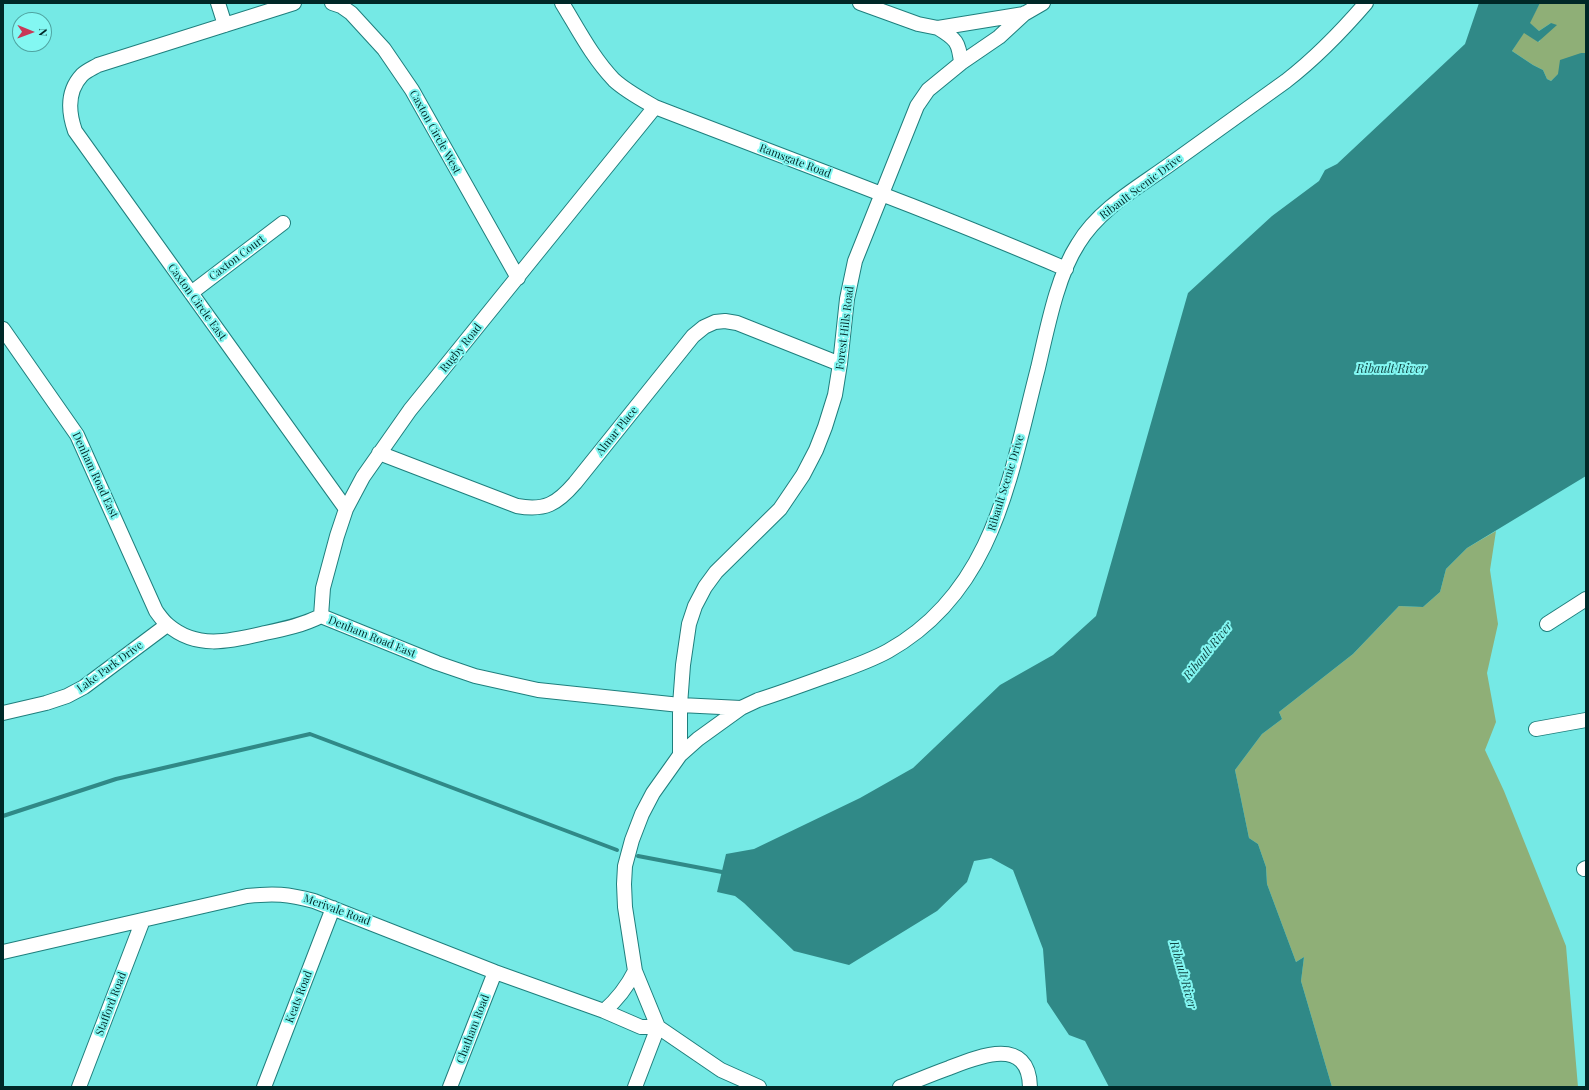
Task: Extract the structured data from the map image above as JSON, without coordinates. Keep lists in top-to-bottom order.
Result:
{
  "streets": {
    "street": [
      "Caxton Circle West",
      "Ramsgate Road",
      "Ribault Scenic Drive",
      "Caxton Court",
      "Caxton Circle East",
      "Forest Hills Road",
      "Rugby Road",
      "Almar Place",
      "Denham Road East",
      "Lake Park Drive",
      "Merivale Road",
      "Keats Road",
      "Stafford Road",
      "Chatham Road"
    ]
  },
  "crossings": [
    ["Caxton Circle West", "Rugby Road"],
    ["Ramsgate Road", "Ribault Scenic Drive"],
    ["Ramsgate Road", "Forest Hills Road"],
    ["Ramsgate Road", "Rugby Road"],
    ["Ribault Scenic Drive", "Forest Hills Road"],
    ["Ribault Scenic Drive", "Denham Road East"],
    ["Caxton Court", "Caxton Circle East"],
    ["Caxton Circle East", "Rugby Road"],
    ["Forest Hills Road", "Almar Place"],
    ["Forest Hills Road", "Denham Road East"],
    ["Rugby Road", "Almar Place"],
    ["Rugby Road", "Denham Road East"],
    ["Denham Road East", "Lake Park Drive"],
    ["Merivale Road", "Keats Road"],
    ["Merivale Road", "Stafford Road"],
    ["Merivale Road", "Chatham Road"]
  ],
  "water": ["Ribault River"],
  "north": "right"
}
